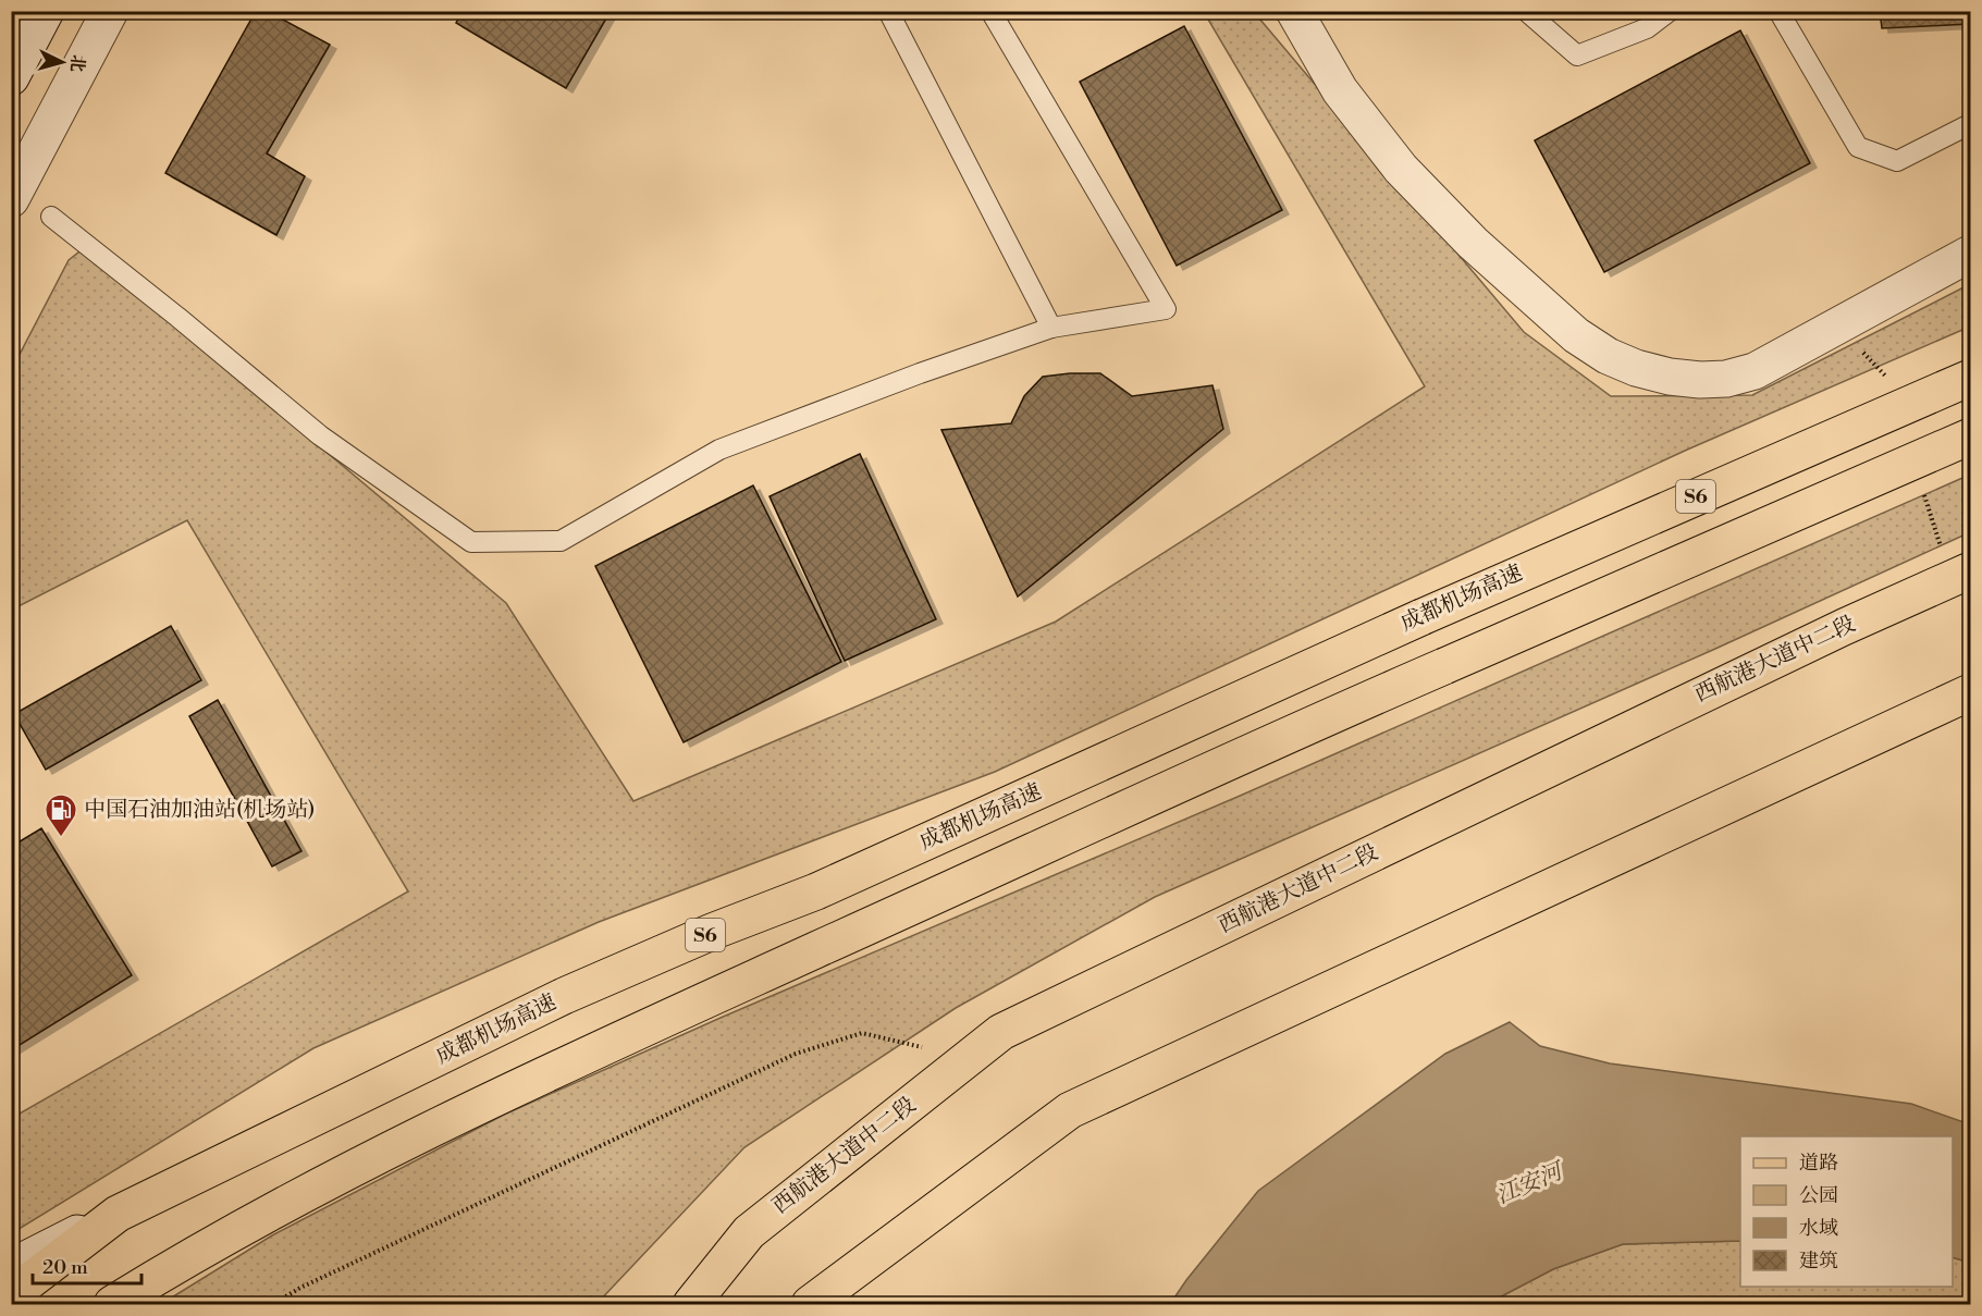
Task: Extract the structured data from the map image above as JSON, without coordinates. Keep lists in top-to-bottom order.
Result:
{
  "streets": {
    "main road": ["S6", "成都机场高速", "西航港大道中二段"]
  },
  "water": ["江安河"],
  "places": {
    "fuel station": ["中国石油加油站(机场站)"]
  },
  "legend": [
    "道路",
    "公园",
    "水域",
    "建筑"
  ],
  "scale_bar": "20 m",
  "north": "right"
}
